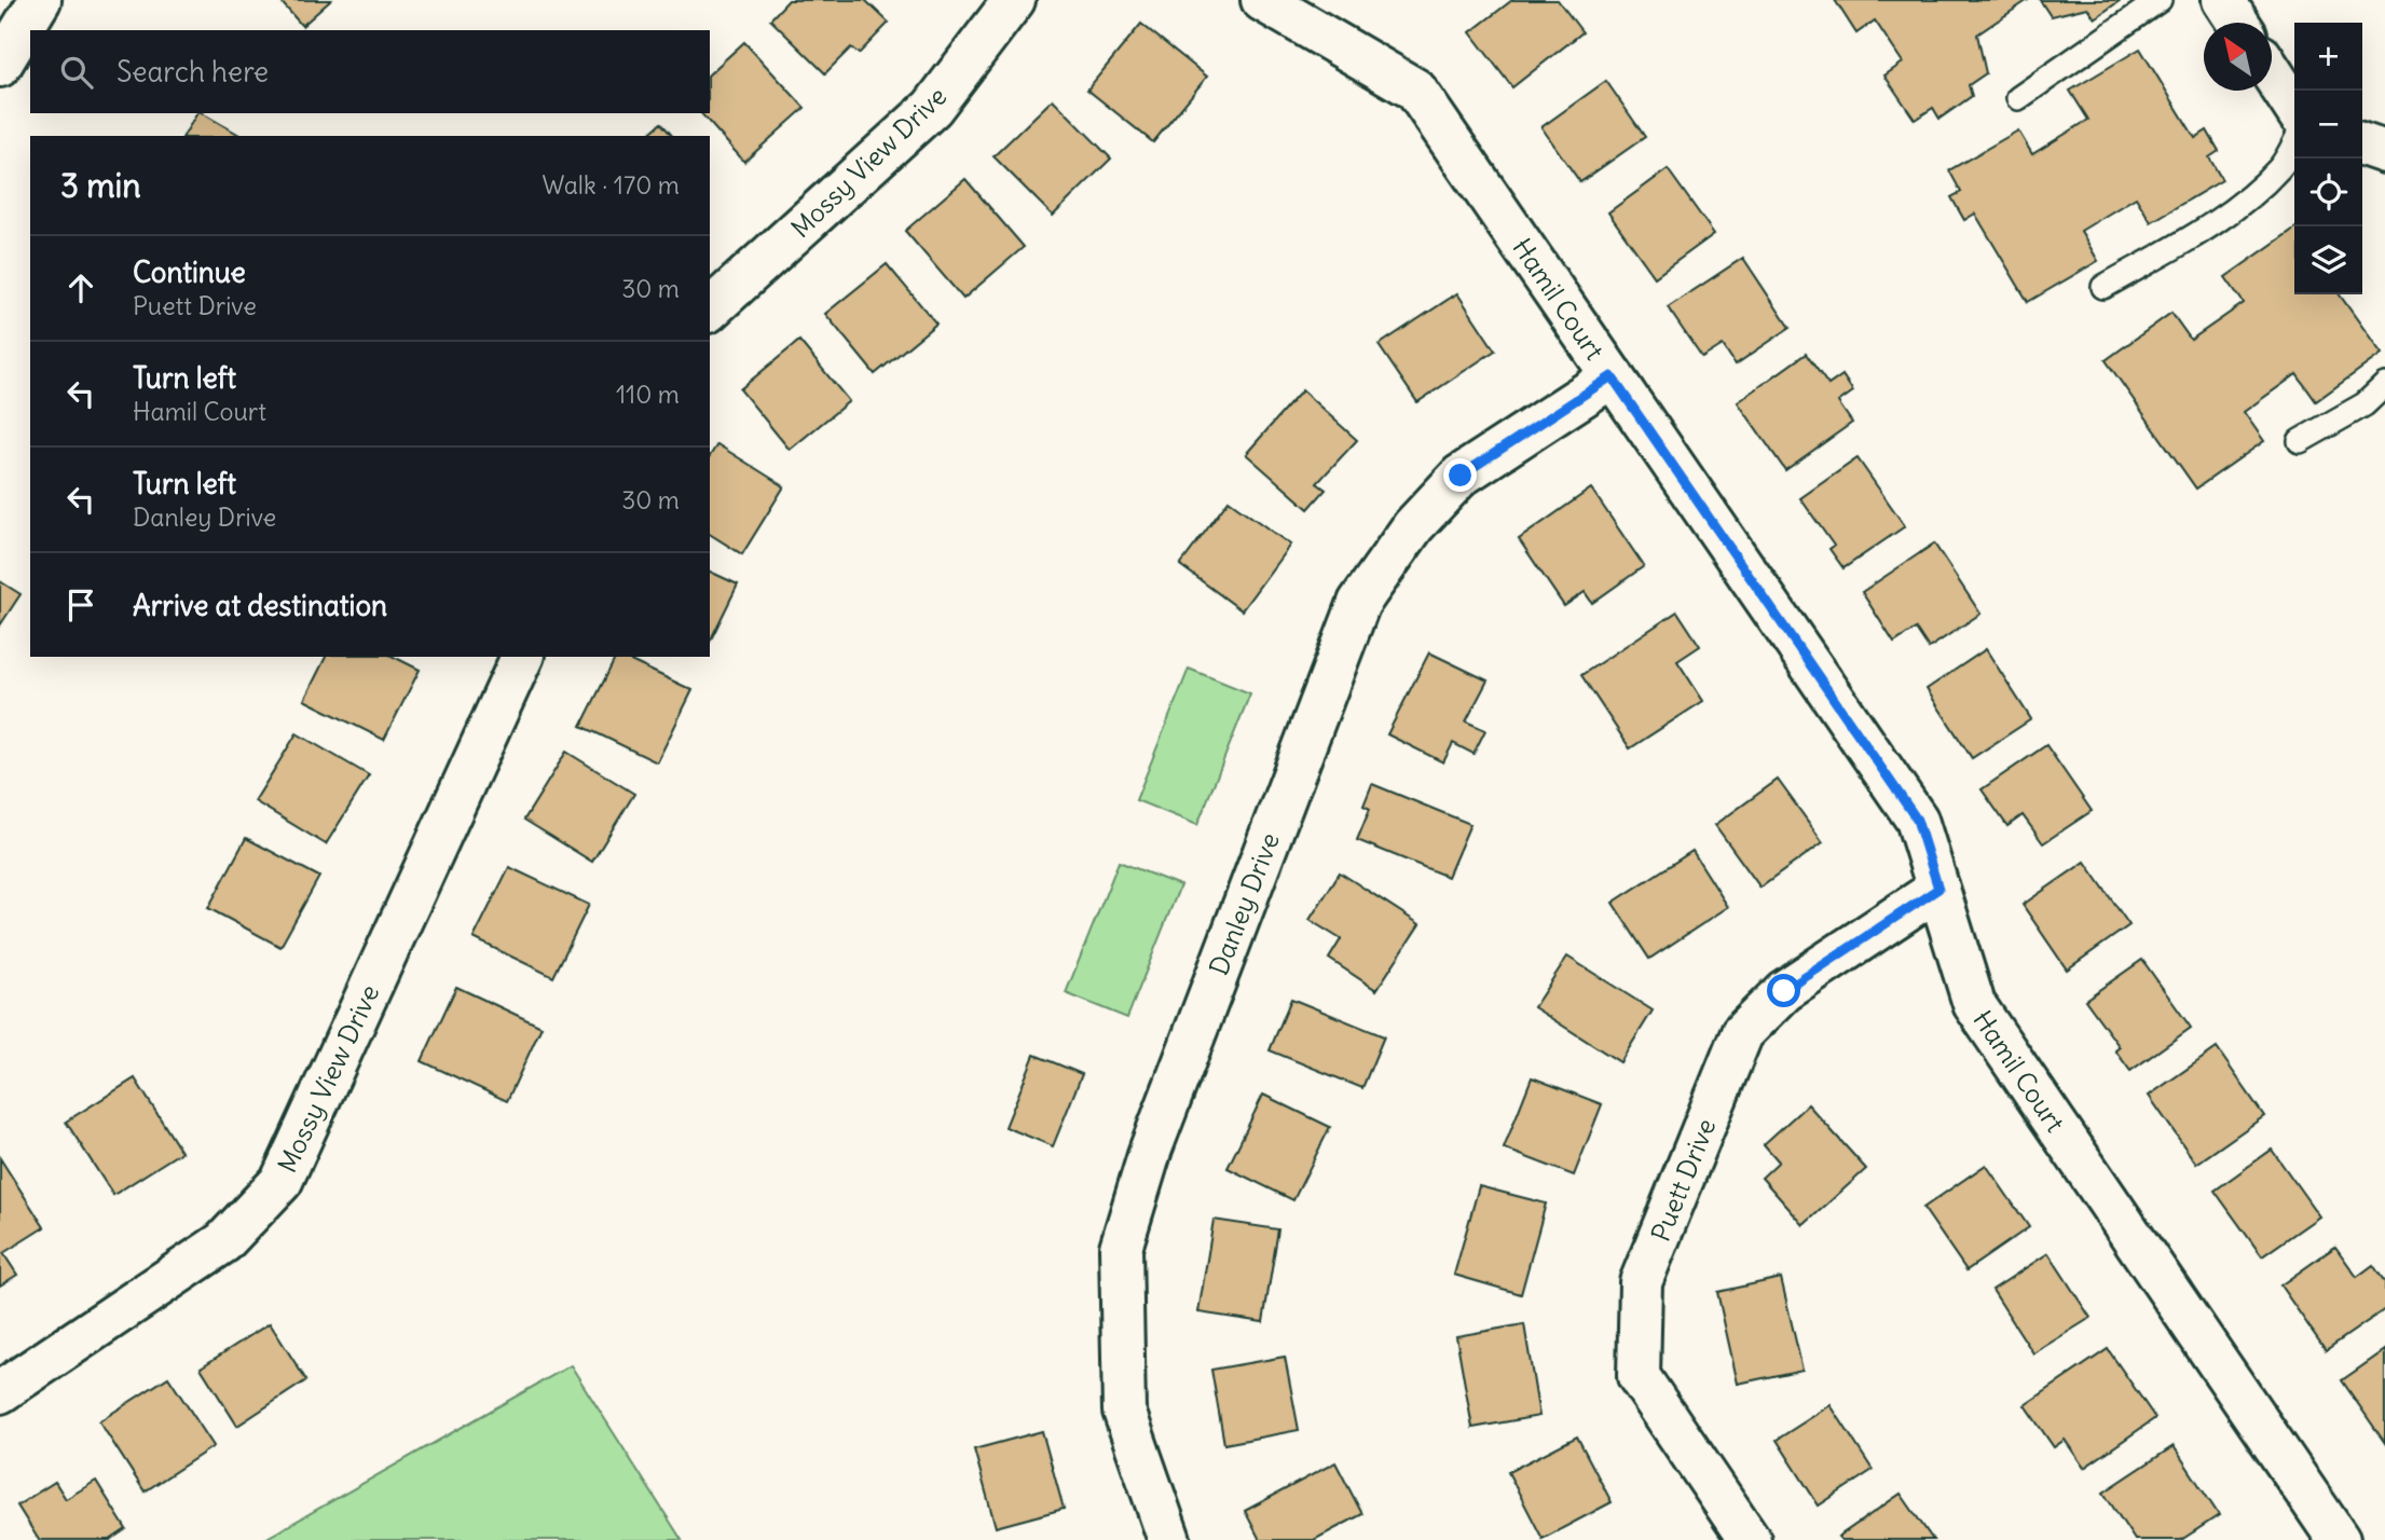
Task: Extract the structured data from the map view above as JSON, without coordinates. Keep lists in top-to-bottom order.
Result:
{
  "streets": {
    "street": [
      "Mossy View Drive",
      "Hamil Court",
      "Danley Drive",
      "Puett Drive"
    ]
  },
  "crossings": [
    ["Hamil Court", "Danley Drive"],
    ["Hamil Court", "Puett Drive"]
  ],
  "north": "top left",
  "page": {
    "map_buttons": ["+", "−"],
    "search": "Search here",
    "heading": ["3 min", "Walk · 170 m"],
    "list": [
      ["Continue", "Puett Drive", "30 m"],
      ["Turn left", "Hamil Court", "110 m"],
      ["Turn left", "Danley Drive", "30 m"],
      "Arrive at destination"
    ]
  }
}
